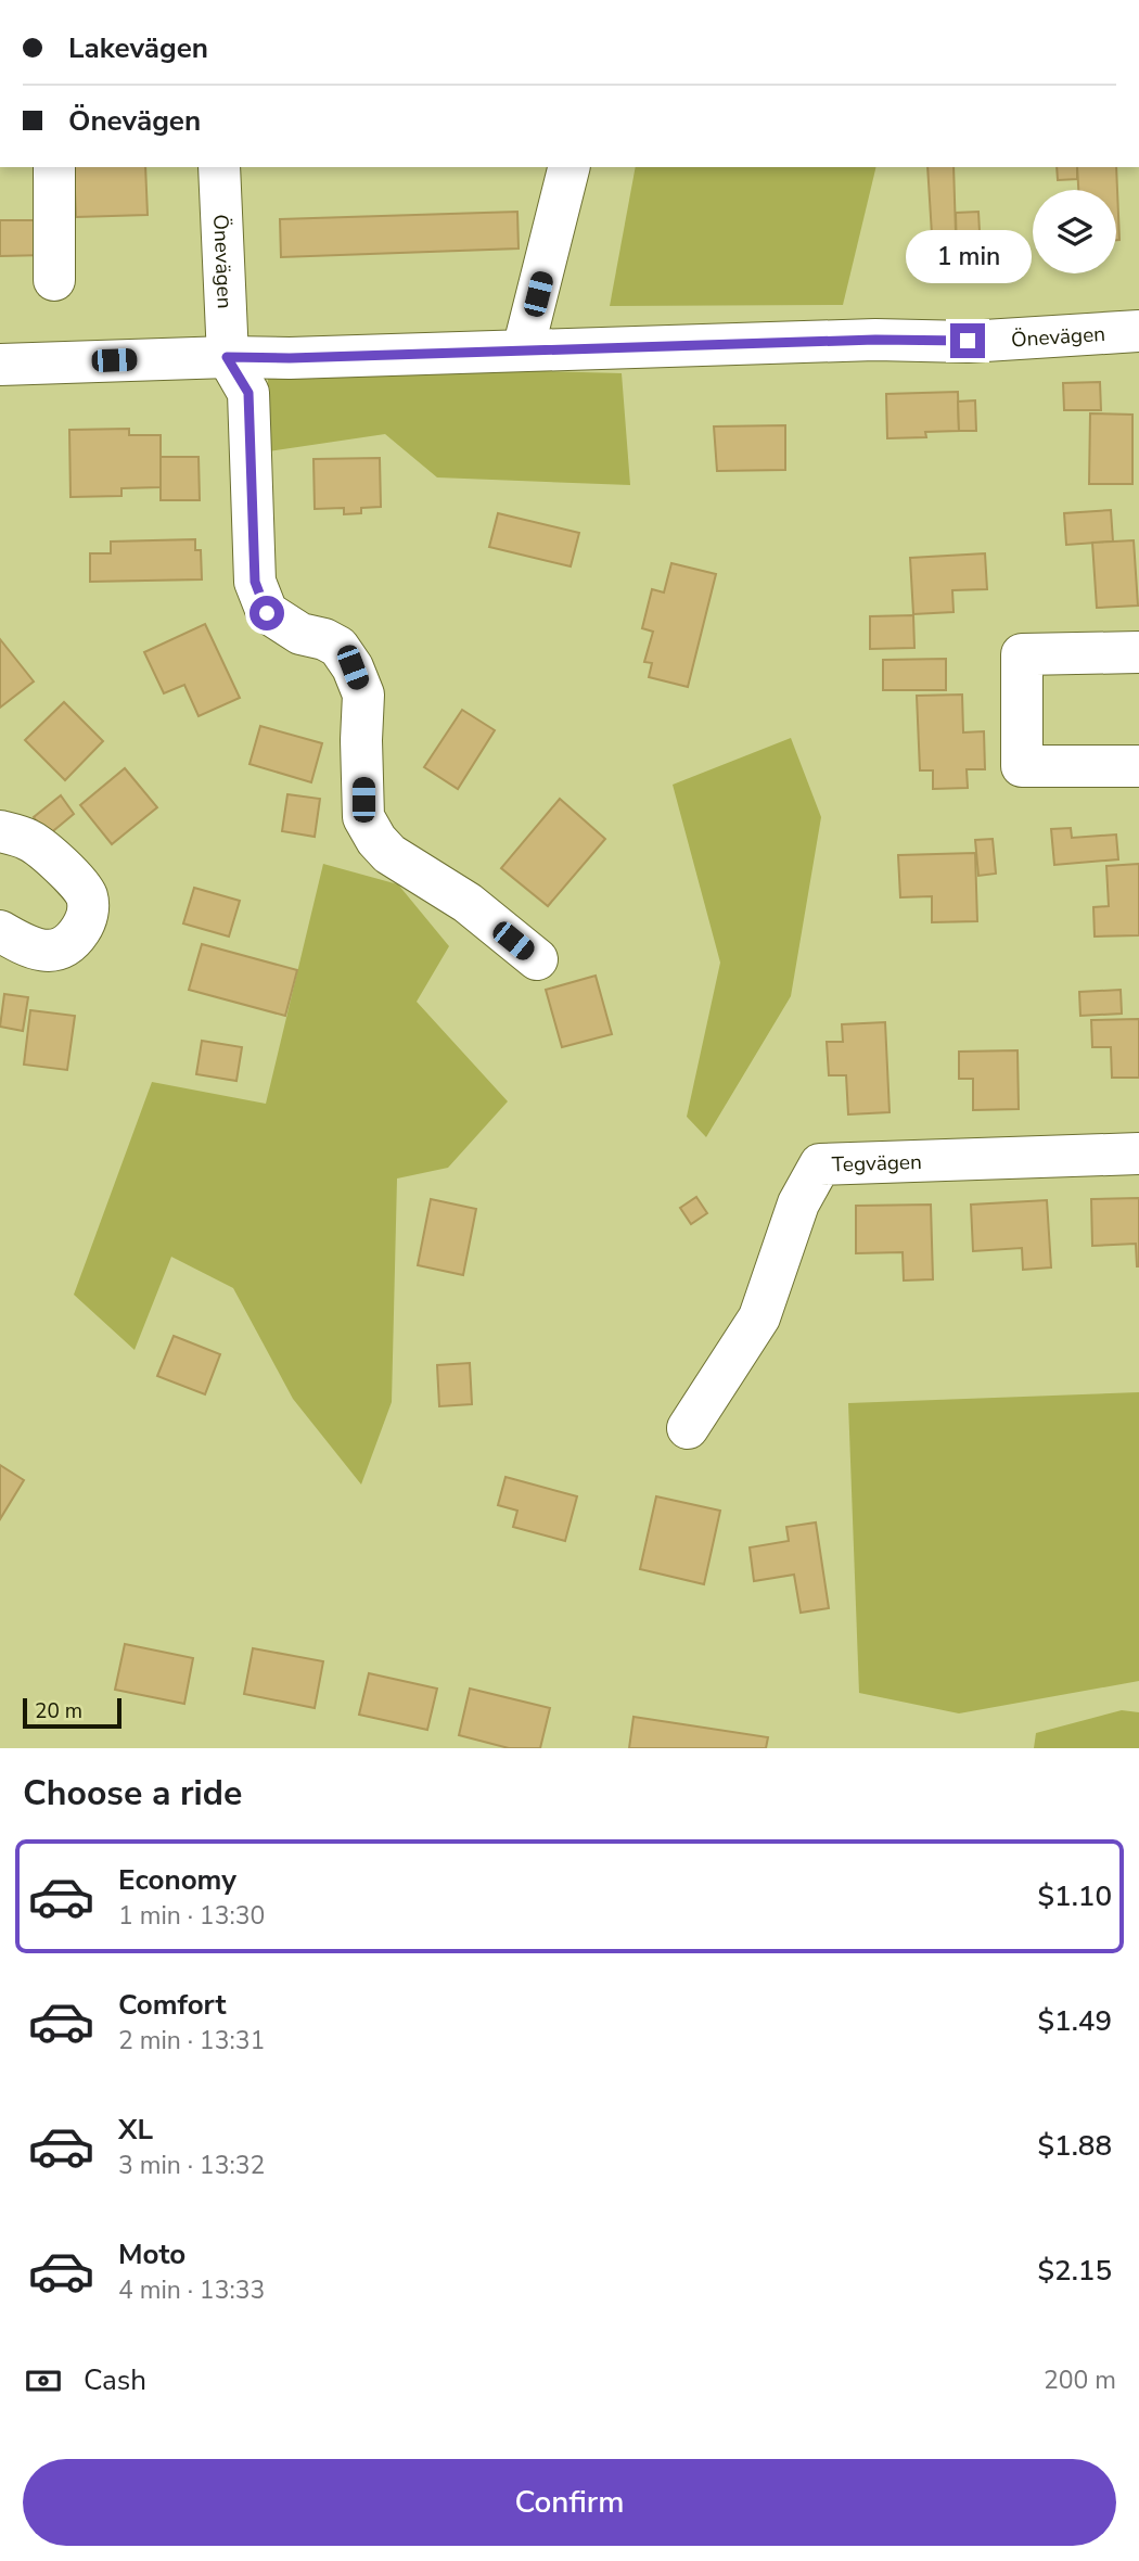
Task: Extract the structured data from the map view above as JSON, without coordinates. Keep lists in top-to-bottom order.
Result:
{
  "streets": {
    "street": ["Önevägen", "Tegvägen"]
  },
  "scale_bar": "20 m",
  "page": {
    "banner": ["Lakevägen", "Önevägen"],
    "bubble": "1 min",
    "scale": "20 m",
    "heading": "Choose a ride",
    "list": [
      {
        "name": "Economy",
        "note": "1 min · 13:30",
        "value": "$1.10"
      },
      {
        "name": "Comfort",
        "note": "2 min · 13:31",
        "value": "$1.49"
      },
      {
        "name": "XL",
        "note": "3 min · 13:32",
        "value": "$1.88"
      },
      {
        "name": "Moto",
        "note": "4 min · 13:33",
        "value": "$2.15"
      }
    ],
    "pay": ["Cash", "200 m"],
    "buttons": "Confirm"
  }
}
